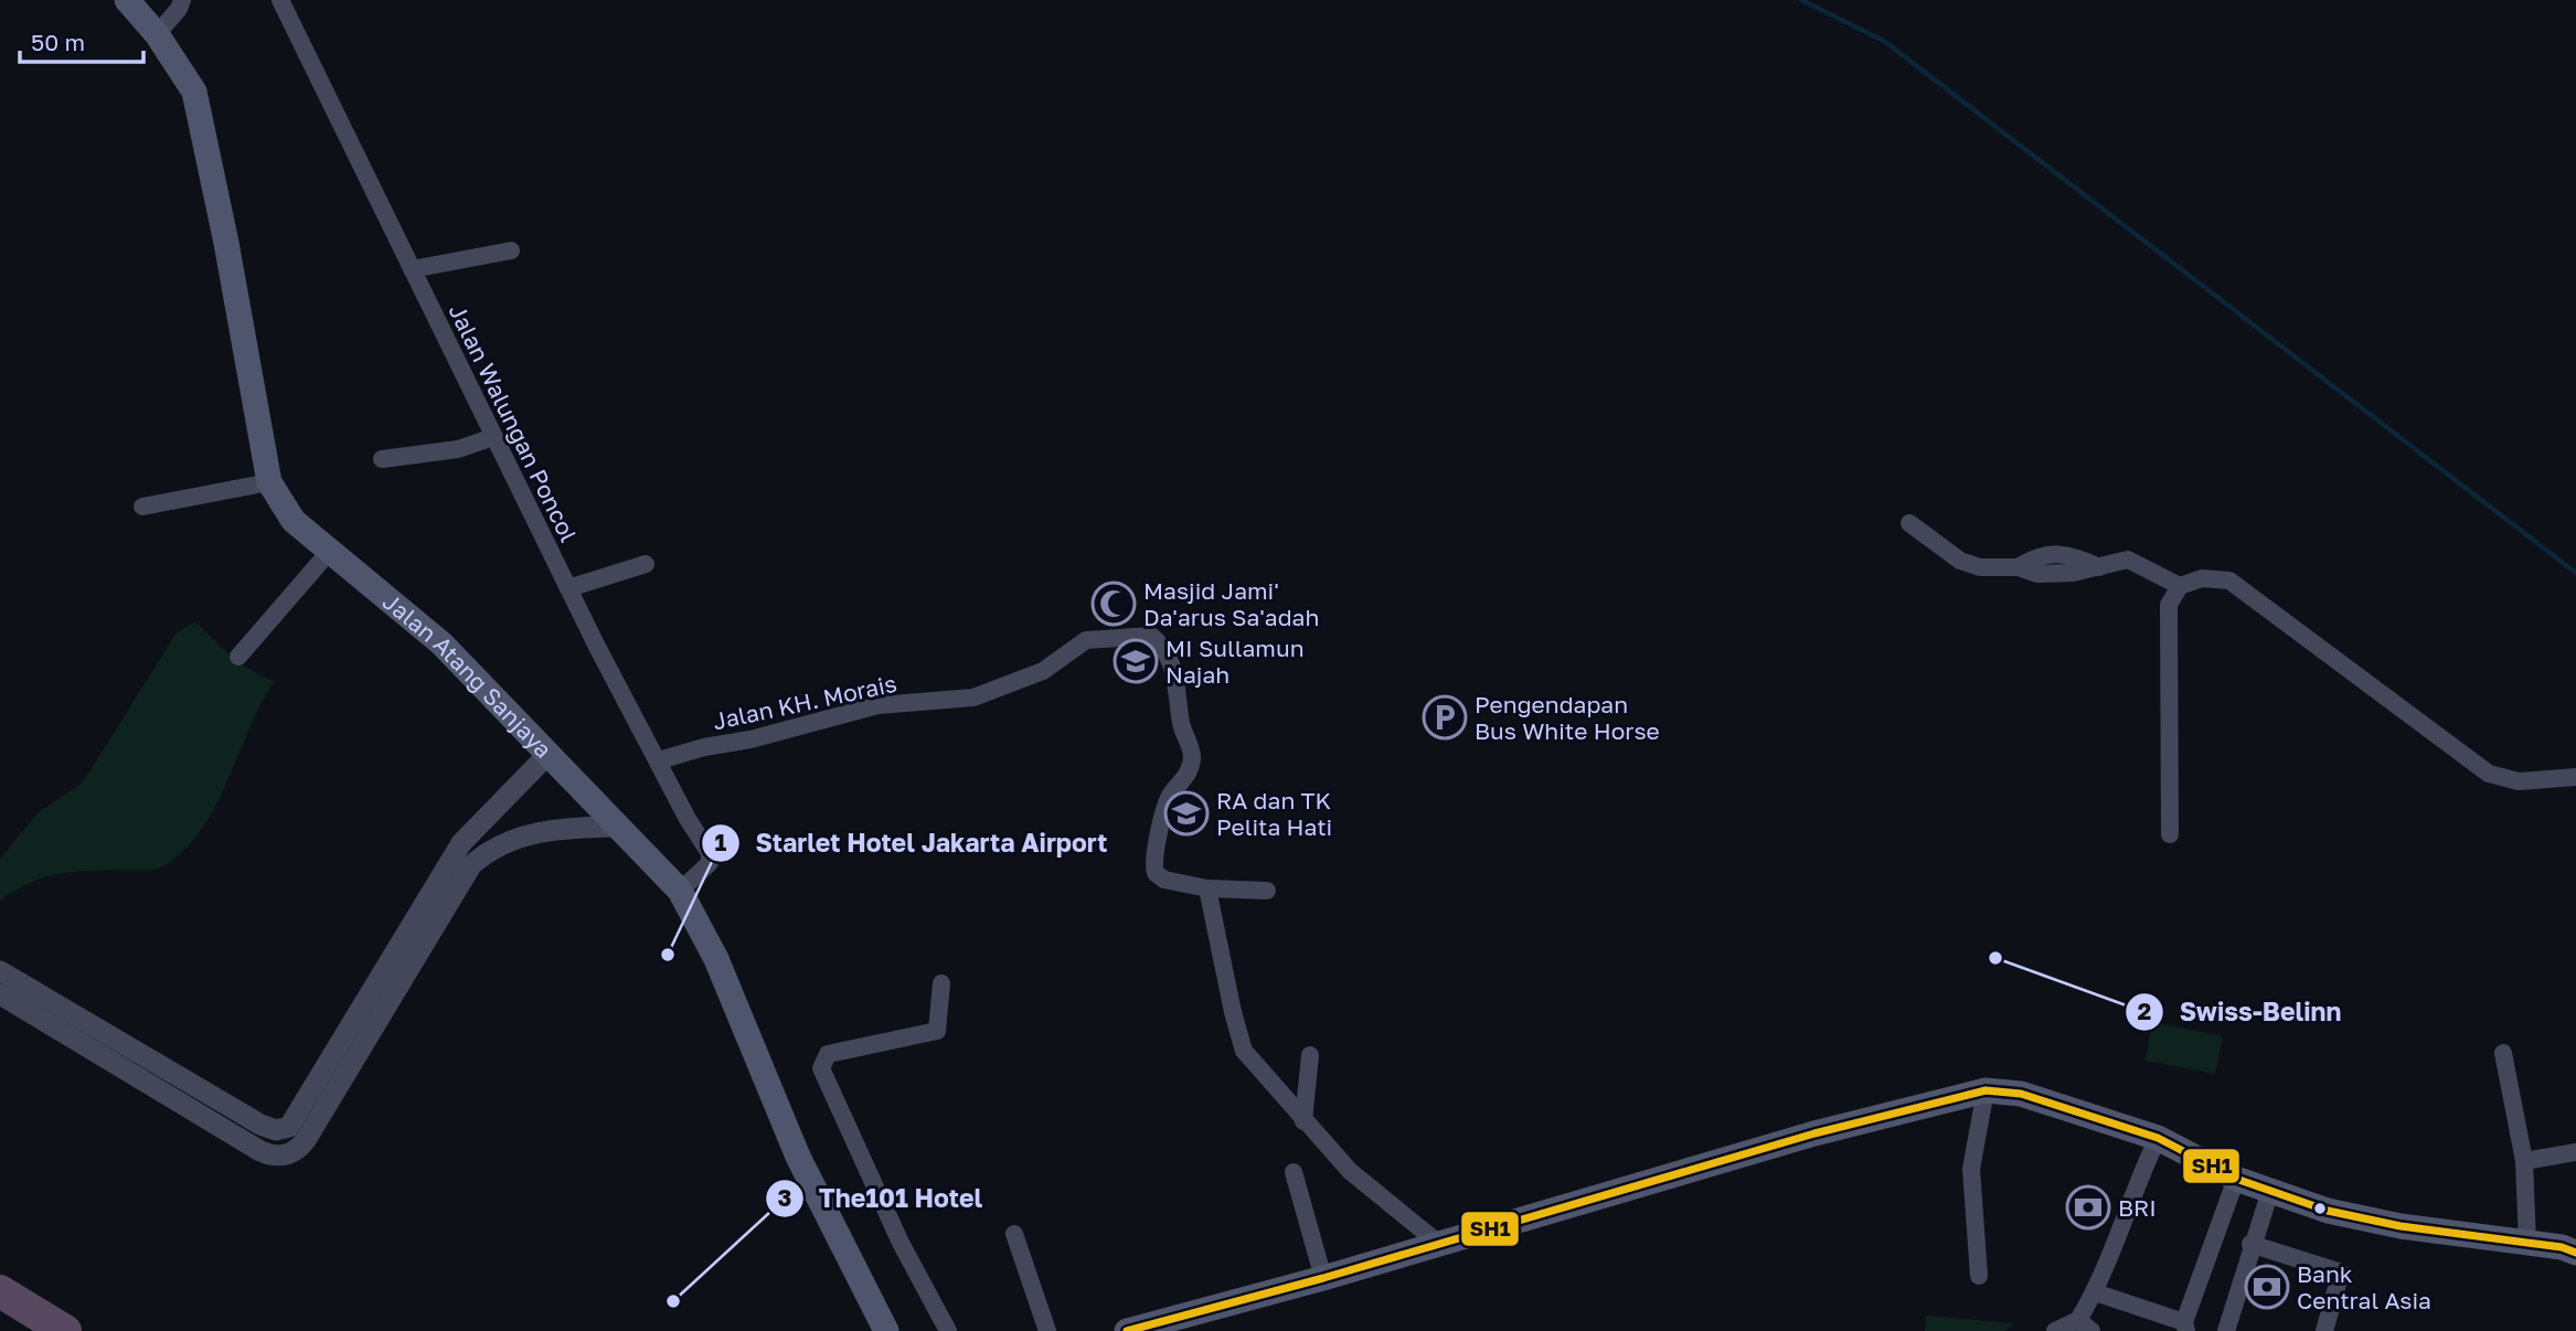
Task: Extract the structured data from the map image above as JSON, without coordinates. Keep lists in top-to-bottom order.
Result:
{
  "streets": {
    "main road": ["Jalan Atang Sanjaya"],
    "street": ["Jalan Walungan Poncol", "Jalan KH. Morais"]
  },
  "crossings": [
    ["Jalan Walungan Poncol", "Jalan Atang Sanjaya"],
    ["Jalan Walungan Poncol", "Jalan KH. Morais"]
  ],
  "places": {
    "mosque": ["Masjid Jami' Da'arus Sa'adah"],
    "school or university": ["MI Sullamun Najah", "RA dan TK Pelita Hati"],
    "parking": ["Pengendapan Bus White Horse"],
    "other": ["Starlet Hotel Jakarta Airport", "Swiss-Belinn", "The101 Hotel"],
    "bank": ["BRI", "Bank Central Asia"]
  },
  "lines": ["transit line SH1"],
  "scale_bar": "50 m"
}
